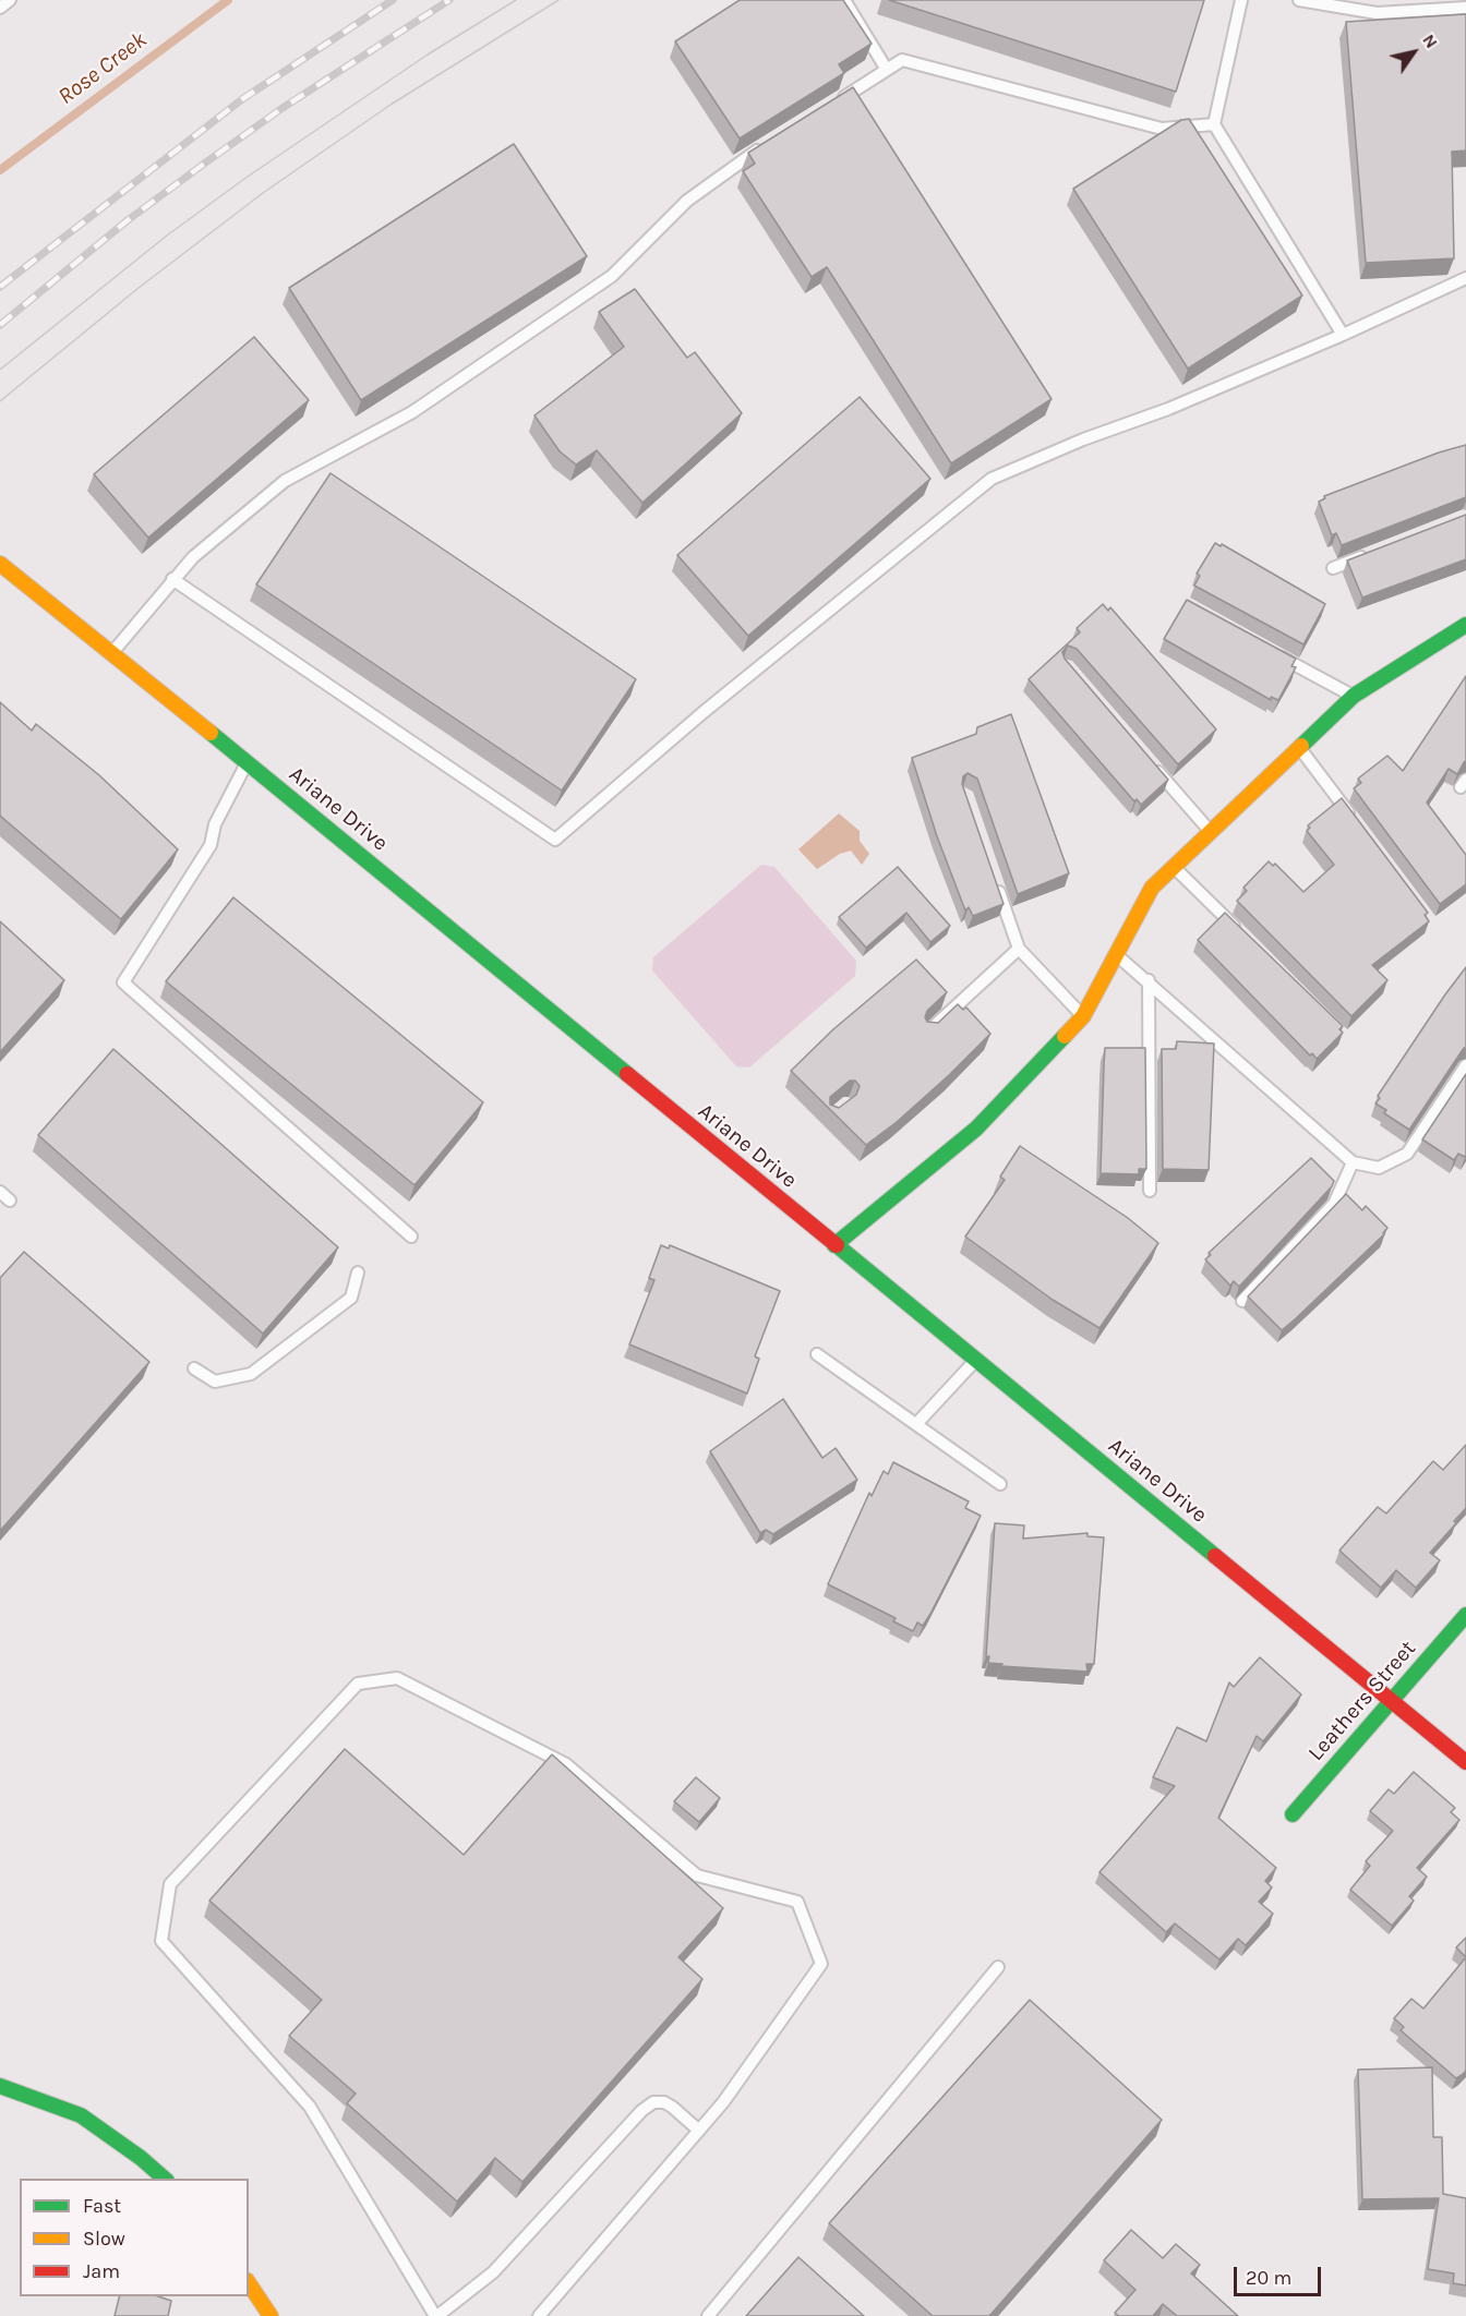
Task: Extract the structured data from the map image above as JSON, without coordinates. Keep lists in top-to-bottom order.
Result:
{
  "streets": {
    "street": ["Ariane Drive", "Leathers Street"]
  },
  "crossings": [
    ["Ariane Drive", "Leathers Street"]
  ],
  "water": ["Rose Creek"],
  "legend": ["Fast", "Slow", "Jam"],
  "scale_bar": "20 m",
  "north": "top right"
}
